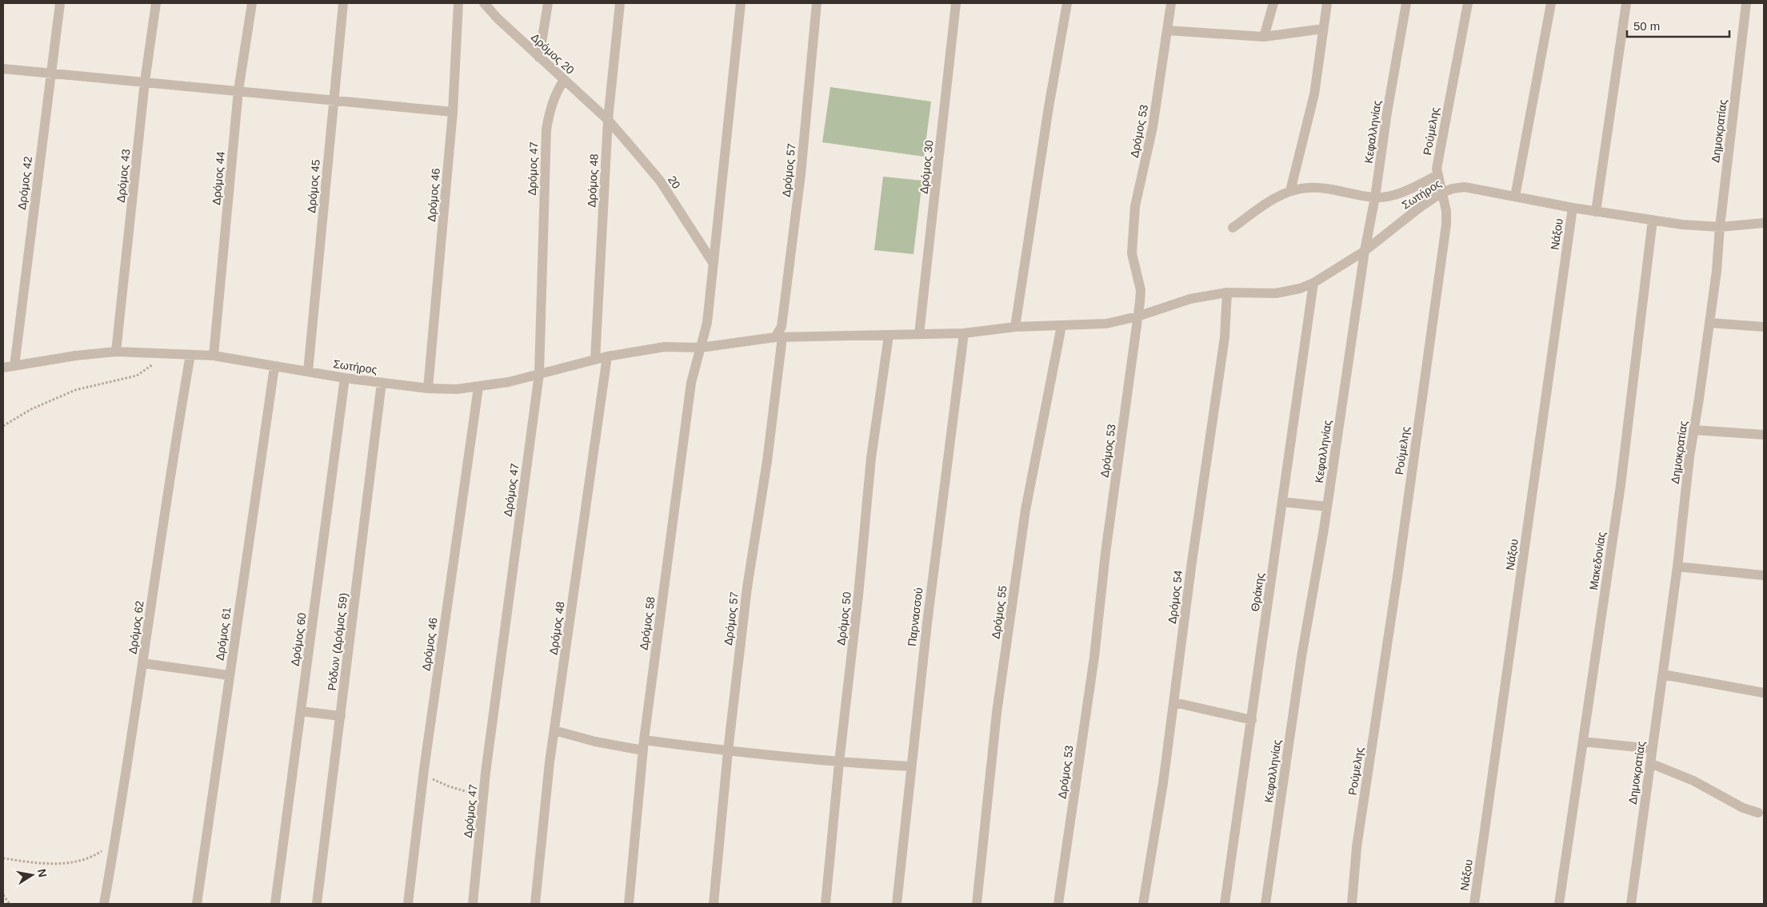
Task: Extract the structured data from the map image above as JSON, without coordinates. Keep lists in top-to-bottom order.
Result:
{
  "streets": {
    "street": [
      "Δρόμος 20",
      "Δρόμος 53",
      "Ρούμελης",
      "Δημοκρατίας",
      "Κεφαλληνίας",
      "Δρόμος 30",
      "Δρόμος 47",
      "Δρόμος 57",
      "Δρόμος 43",
      "Δρόμος 44",
      "Δρόμος 48",
      "20",
      "Δρόμος 42",
      "Δρόμος 45",
      "Σωτήρος",
      "Δρόμος 46",
      "Νάξου",
      "Μακεδονίας",
      "Θράκης",
      "Δρόμος 54",
      "Δρόμος 55",
      "Παρνασσού",
      "Δρόμος 50",
      "Δρόμος 58",
      "Δρόμος 62",
      "Δρόμος 61",
      "Δρόμος 60",
      "Ρόδων (Δρόμος 59)"
    ]
  },
  "crossings": [
    ["Δρόμος 20", "Δρόμος 47"],
    ["Δρόμος 20", "Δρόμος 48"],
    ["Δρόμος 20", "20"],
    ["Δρόμος 53", "Σωτήρος"],
    ["Ρούμελης", "Σωτήρος"],
    ["Δημοκρατίας", "Σωτήρος"],
    ["Κεφαλληνίας", "Σωτήρος"],
    ["Δρόμος 30", "Σωτήρος"],
    ["Δρόμος 47", "Σωτήρος"],
    ["Δρόμος 57", "Σωτήρος"],
    ["Δρόμος 43", "Σωτήρος"],
    ["Δρόμος 44", "Σωτήρος"],
    ["Δρόμος 48", "20"],
    ["Δρόμος 48", "Σωτήρος"],
    ["20", "Δρόμος 58"],
    ["Δρόμος 42", "Σωτήρος"],
    ["Δρόμος 45", "Σωτήρος"],
    ["Σωτήρος", "Δρόμος 46"],
    ["Σωτήρος", "Νάξου"],
    ["Σωτήρος", "Μακεδονίας"],
    ["Σωτήρος", "Θράκης"],
    ["Σωτήρος", "Δρόμος 54"],
    ["Σωτήρος", "Δρόμος 55"],
    ["Σωτήρος", "Παρνασσού"],
    ["Σωτήρος", "Δρόμος 50"],
    ["Σωτήρος", "Δρόμος 58"],
    ["Σωτήρος", "Δρόμος 62"],
    ["Σωτήρος", "Δρόμος 61"],
    ["Σωτήρος", "Δρόμος 60"],
    ["Σωτήρος", "Ρόδων (Δρόμος 59)"]
  ],
  "scale_bar": "50 m",
  "north": "right"
}
